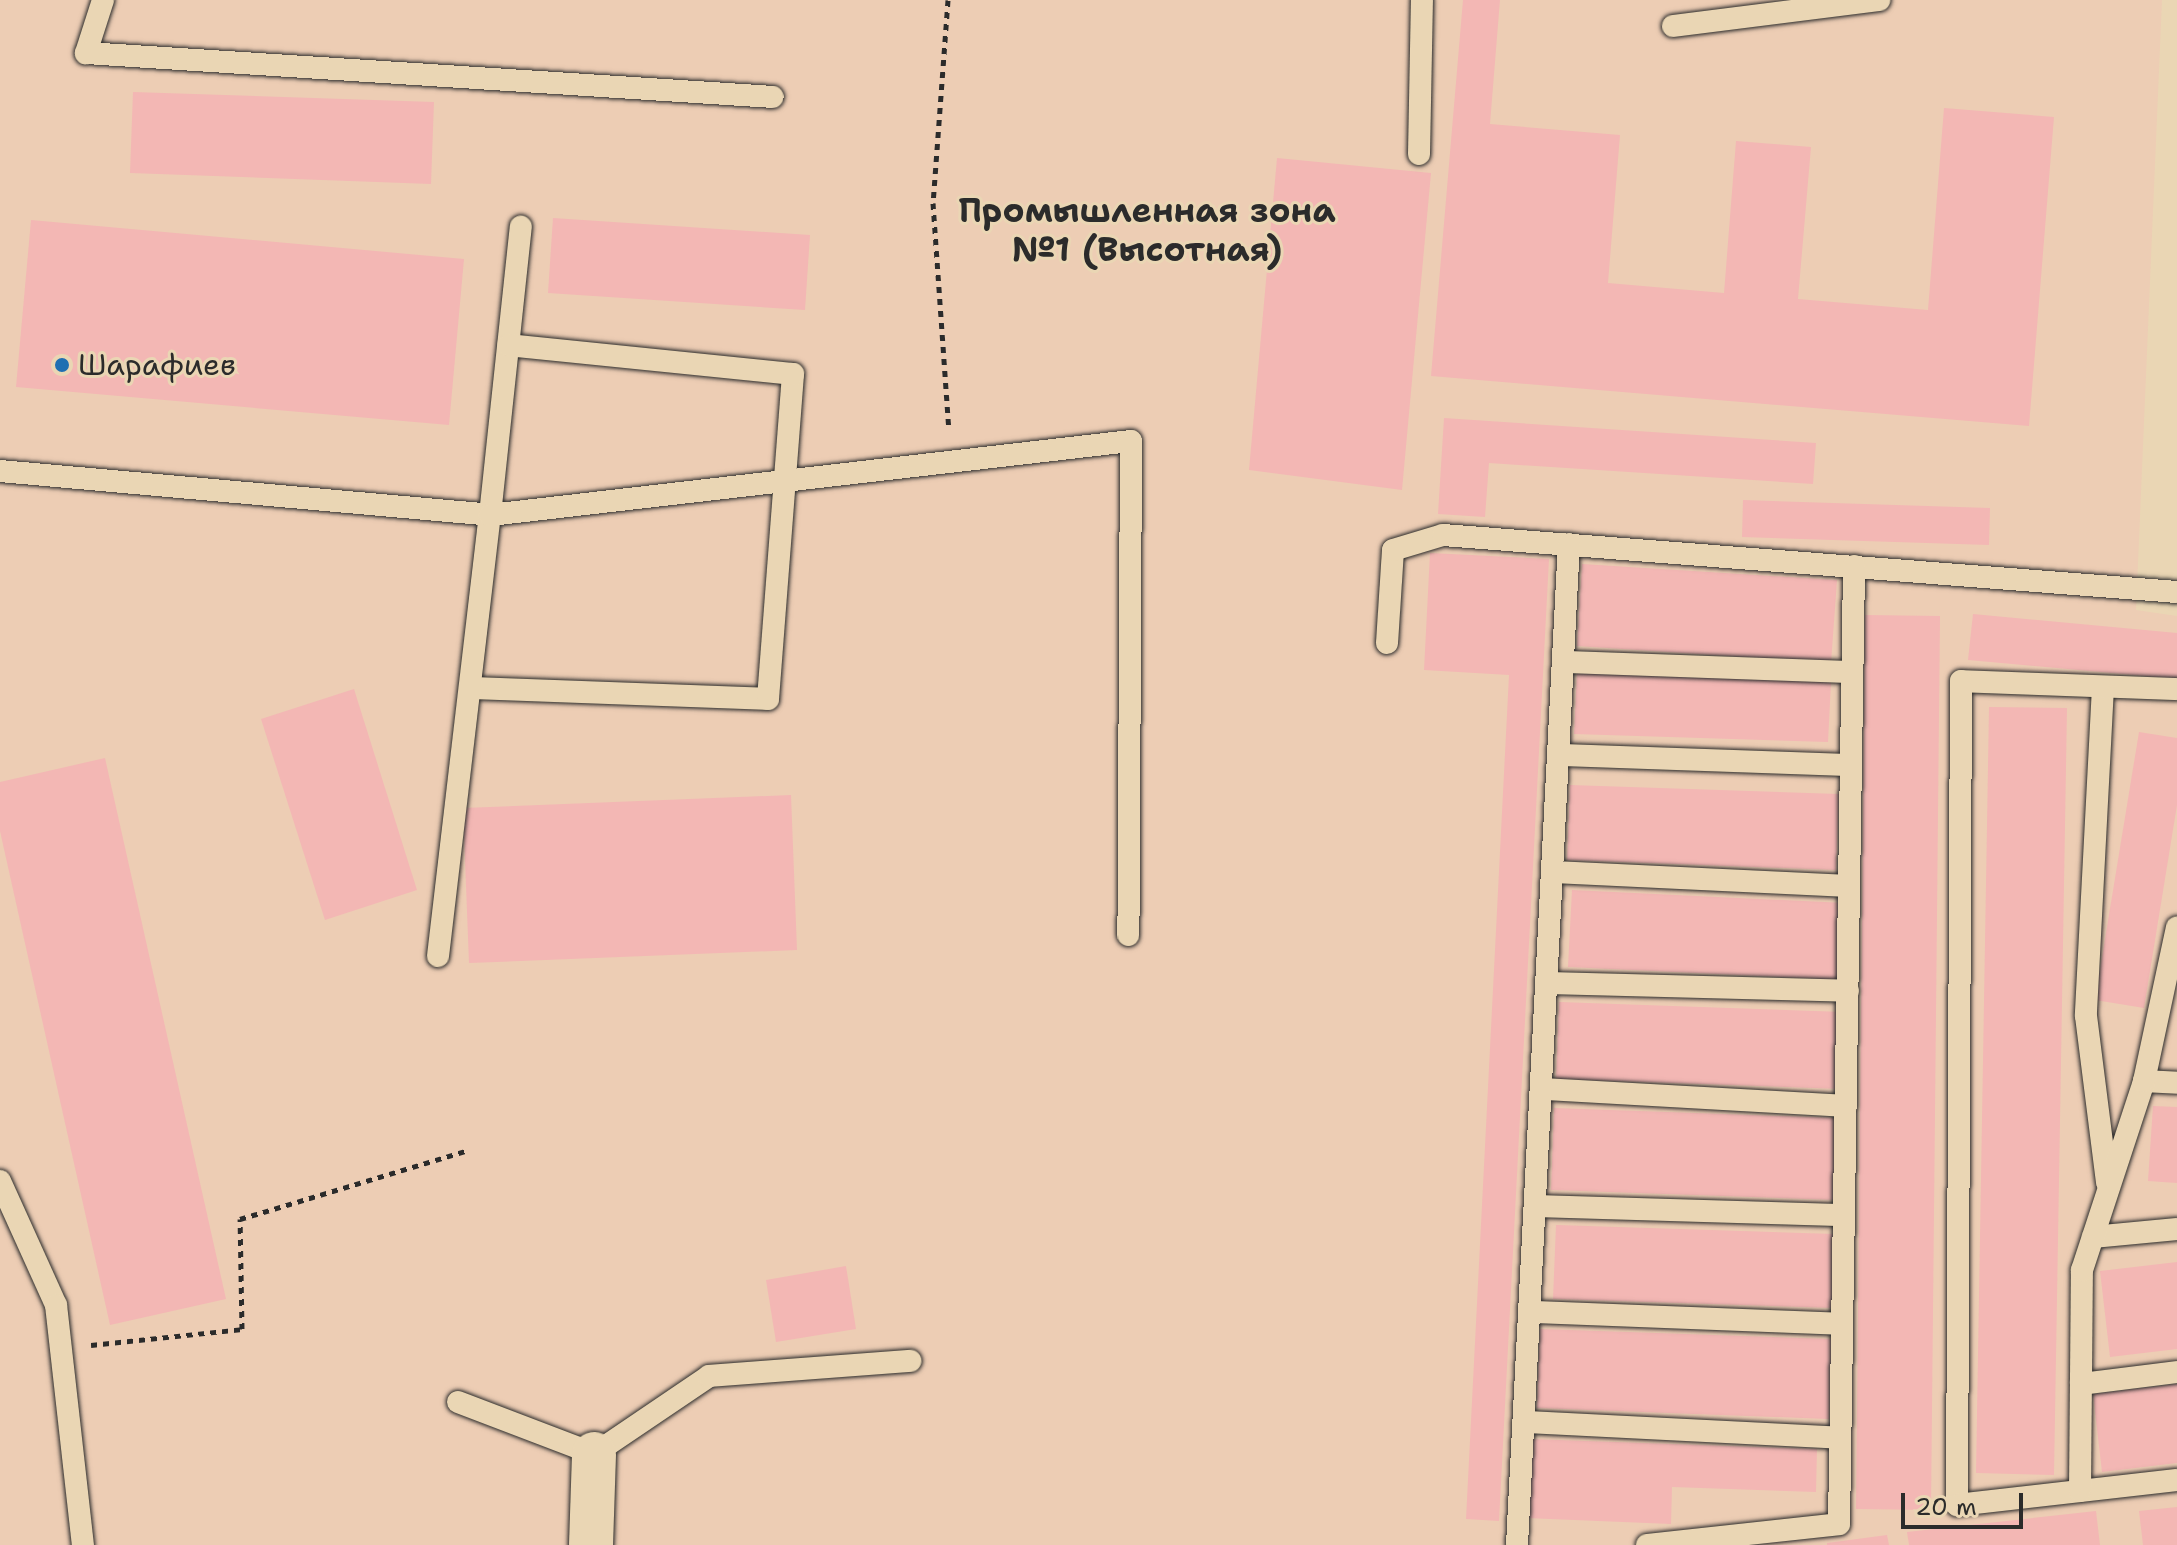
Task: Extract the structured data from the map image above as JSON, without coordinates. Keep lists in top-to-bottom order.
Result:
{
  "districts": ["Промышленная зона №1 (Высотная)"],
  "places": ["Шарафиев"],
  "scale_bar": "20 m"
}
